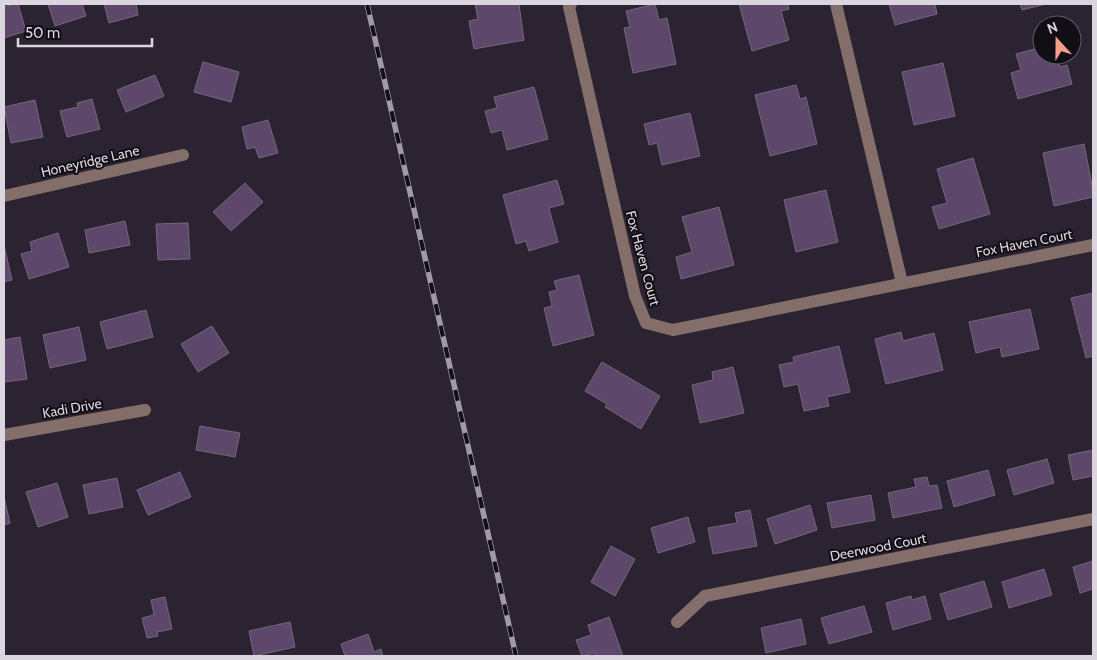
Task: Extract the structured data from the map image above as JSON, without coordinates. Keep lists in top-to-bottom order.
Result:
{
  "streets": {
    "street": [
      "Honeyridge Lane",
      "Fox Haven Court",
      "Kadi Drive",
      "Deerwood Court"
    ]
  },
  "scale_bar": "50 m",
  "north": "top"
}
